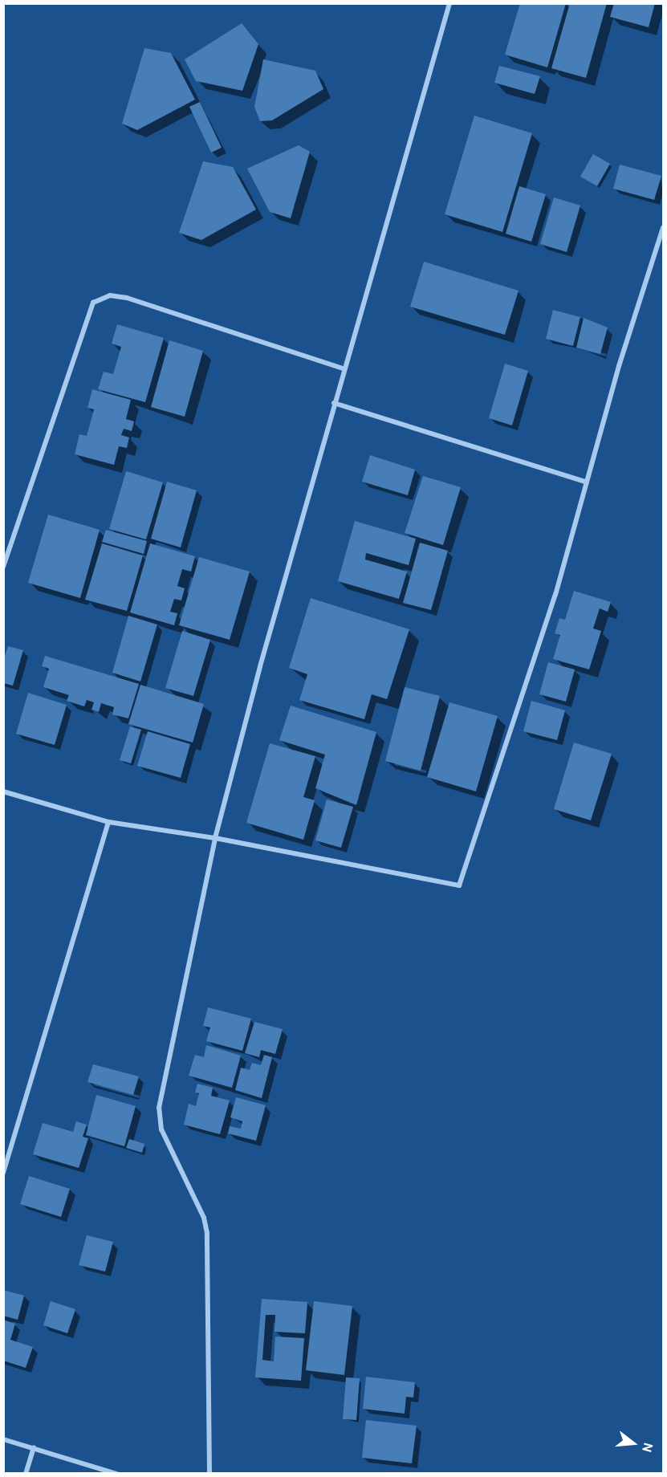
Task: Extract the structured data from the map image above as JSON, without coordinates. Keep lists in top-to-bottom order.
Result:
{
  "north": "right"
}
